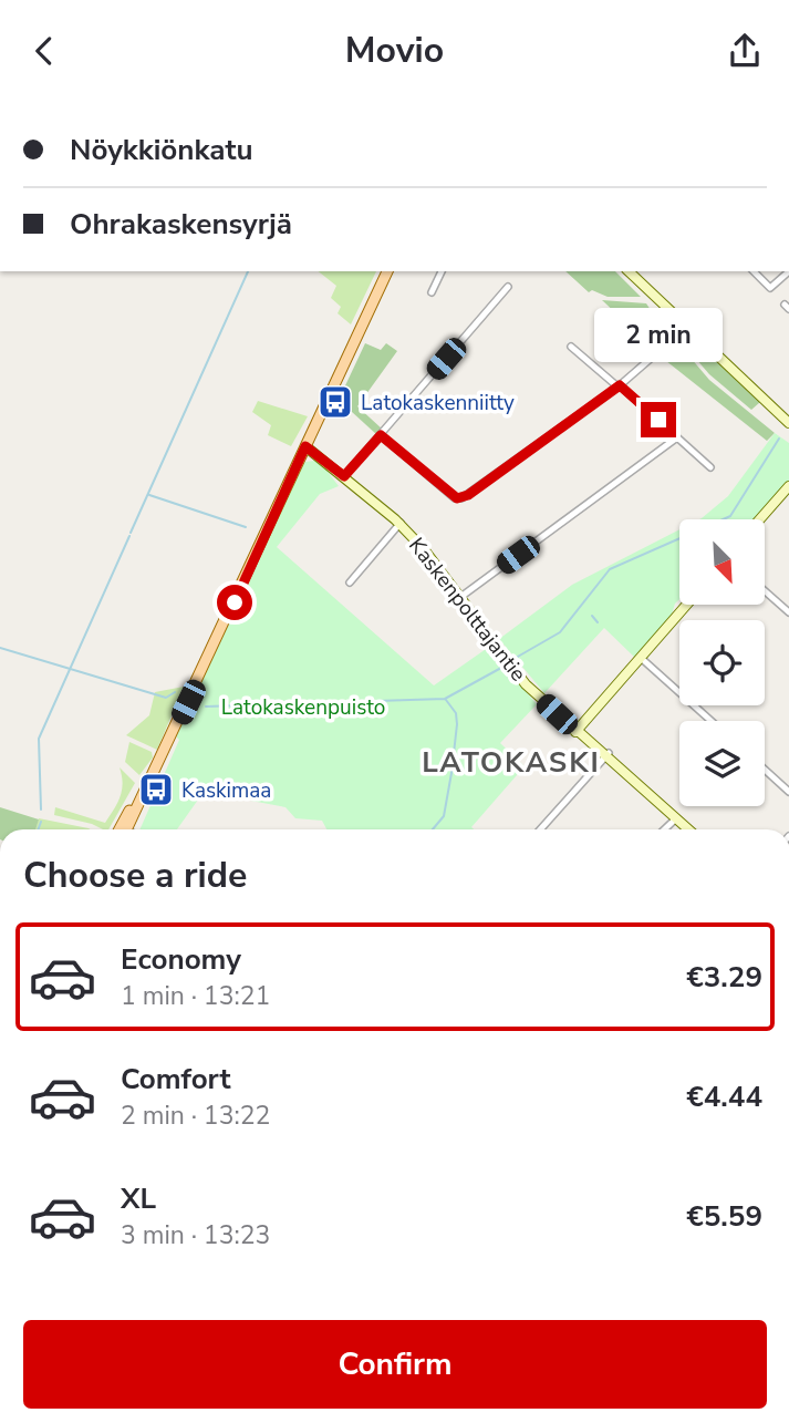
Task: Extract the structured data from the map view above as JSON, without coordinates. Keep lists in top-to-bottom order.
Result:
{
  "streets": {
    "street": ["Kaskenpolttajantie"]
  },
  "districts": ["LATOKASKI"],
  "parks": ["Latokaskenpuisto"],
  "places": {
    "bus stop": ["Latokaskenniitty", "Kaskimaa"]
  },
  "north": "bottom right",
  "page": {
    "header": "Movio",
    "banner": ["Nöykkiönkatu", "Ohrakaskensyrjä"],
    "bubble": "2 min",
    "heading": "Choose a ride",
    "list": [
      {
        "name": "Economy",
        "note": "1 min · 13:21",
        "value": "€3.29"
      },
      {
        "name": "Comfort",
        "note": "2 min · 13:22",
        "value": "€4.44"
      },
      {
        "name": "XL",
        "note": "3 min · 13:23",
        "value": "€5.59"
      }
    ],
    "buttons": "Confirm"
  }
}
